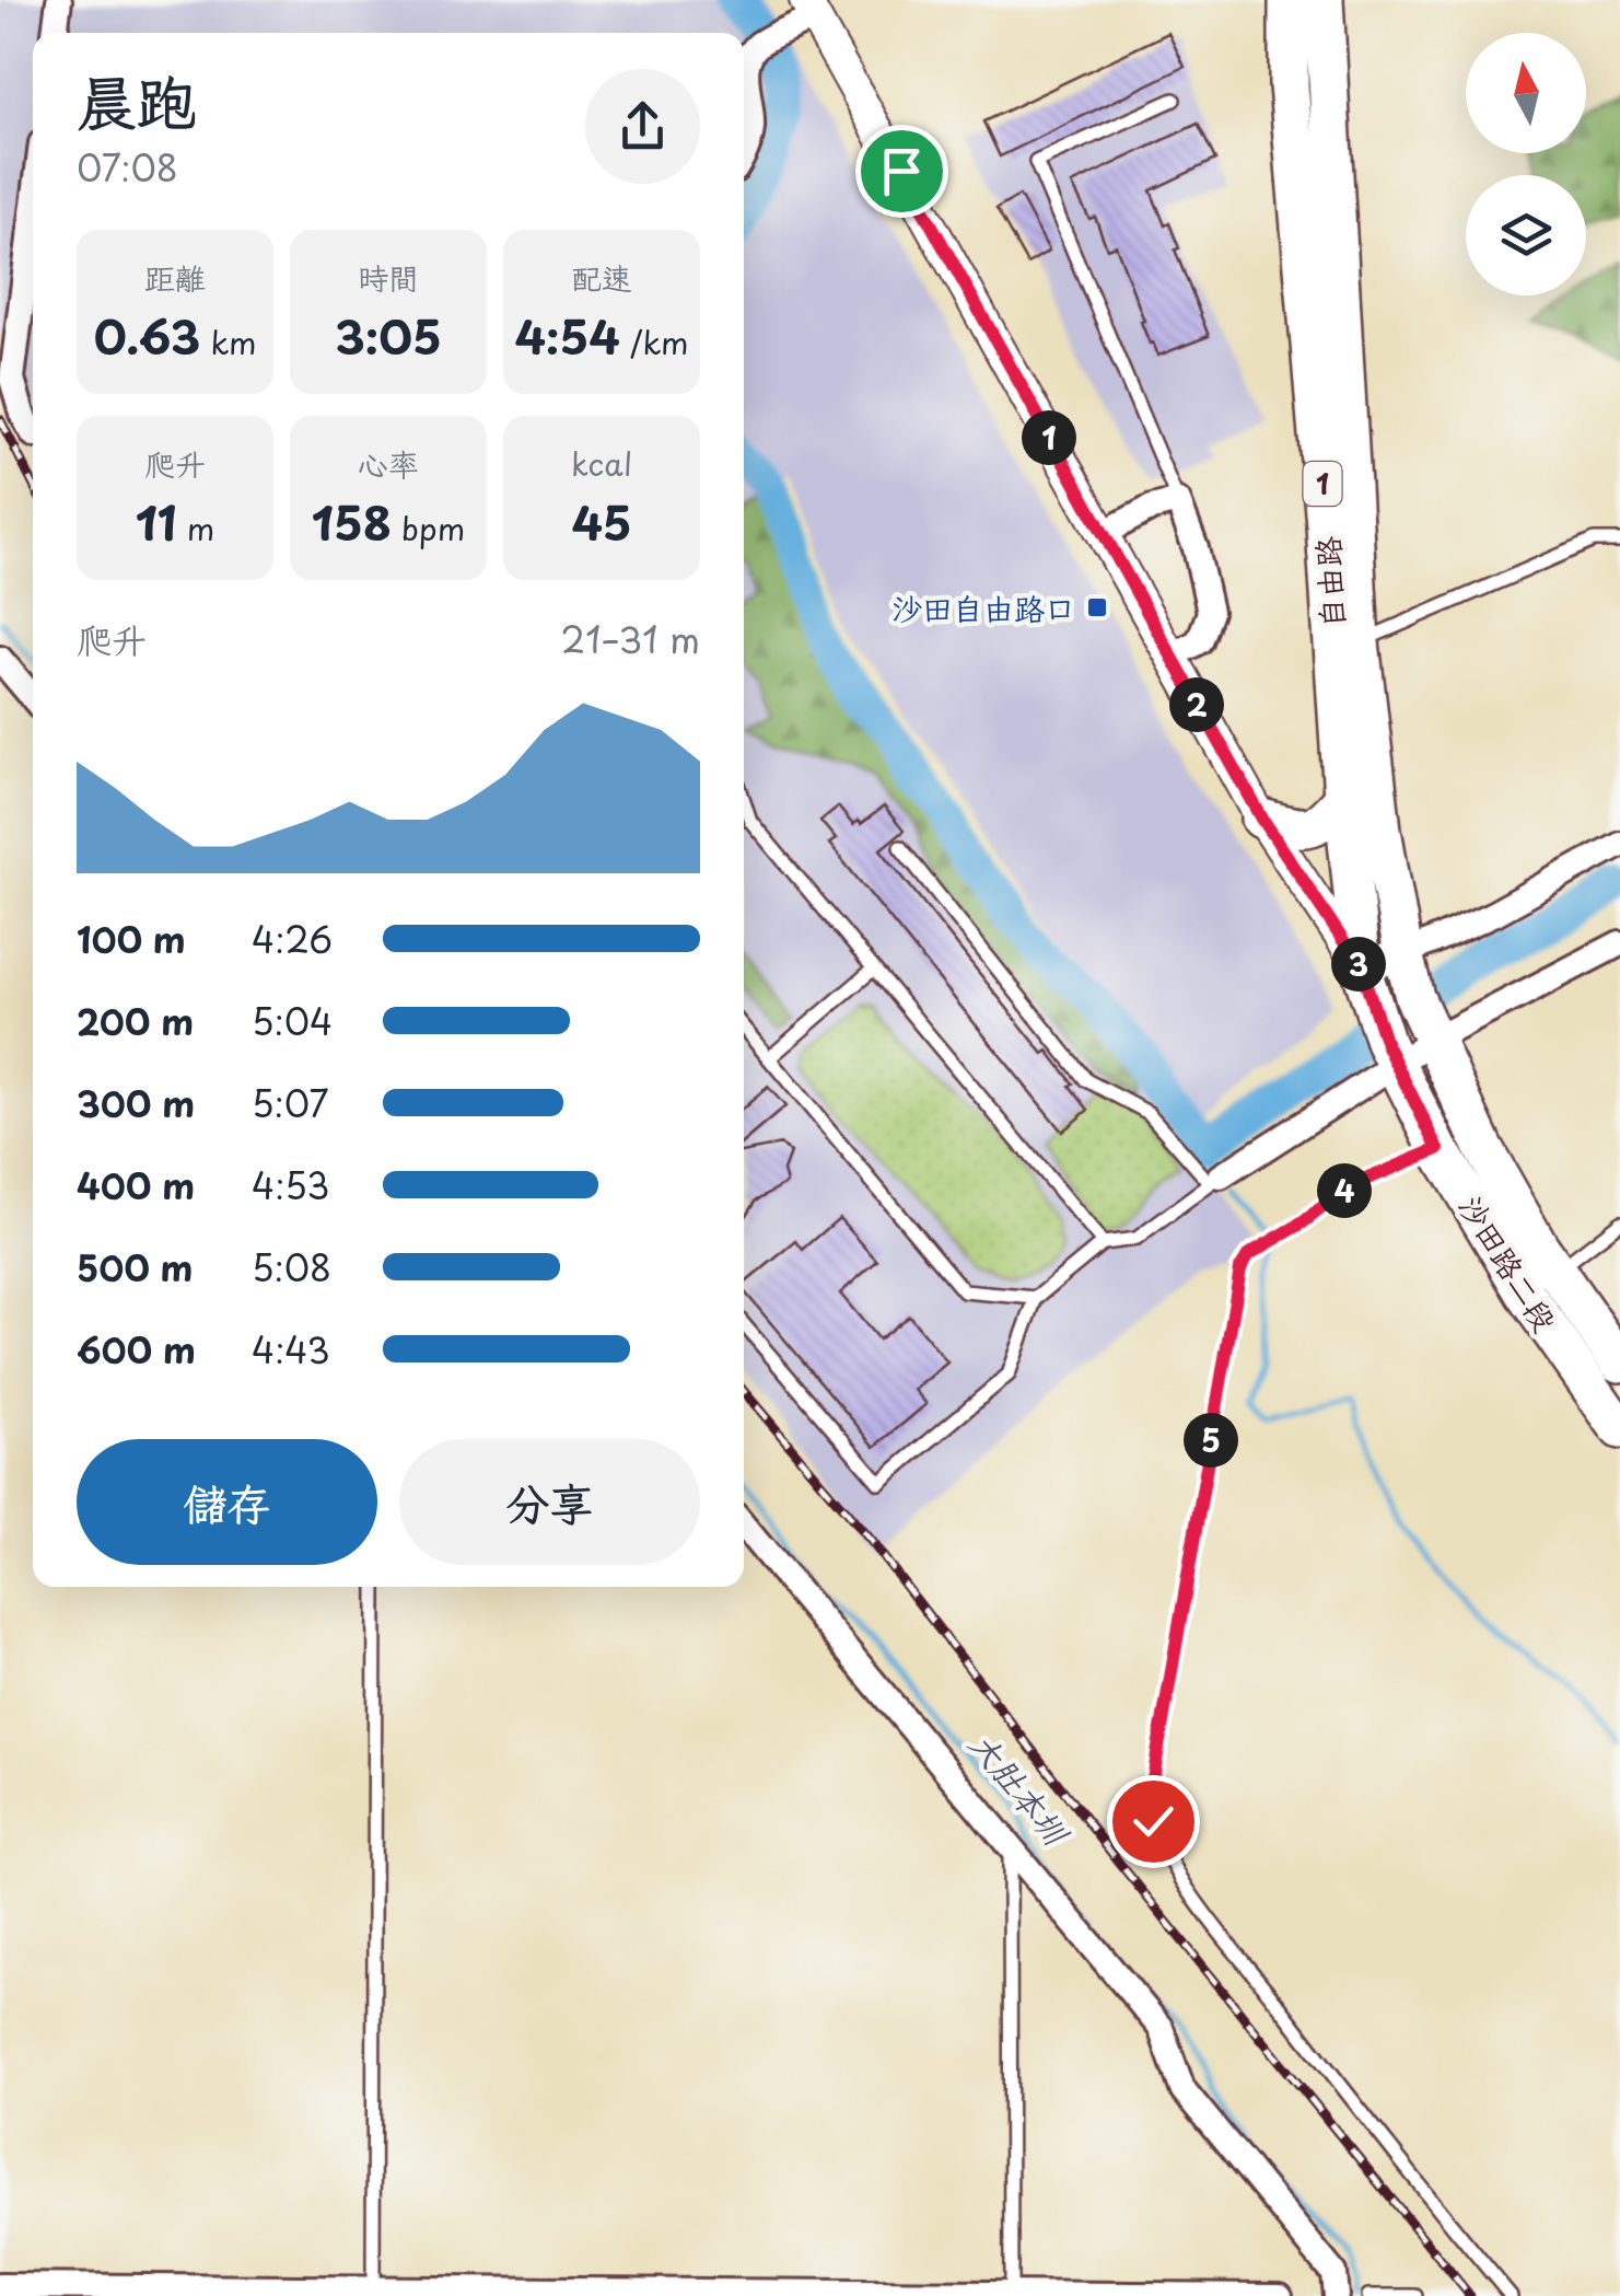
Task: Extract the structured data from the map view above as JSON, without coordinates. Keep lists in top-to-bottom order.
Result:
{
  "streets": {
    "main road": ["1", "自由路", "沙田路二段"]
  },
  "crossings": [
    ["自由路", "沙田路二段"]
  ],
  "water": ["大肚本圳"],
  "places": {
    "transit": ["沙田自由路口"]
  },
  "north": "top",
  "page": {
    "heading": ["晨跑", "07:08"],
    "stats": [
      ["距離", "0.63 km"],
      ["時間", "3:05"],
      ["配速", "4:54 /km"],
      ["爬升", "11 m"],
      ["心率", "158 bpm"],
      ["kcal", "45"]
    ],
    "pins": [
      "1",
      "2",
      "3",
      "4",
      "5"
    ],
    "chart": ["爬升", "21–31 m"],
    "list": [
      {
        "name": "100 m",
        "note": "4:26"
      },
      {
        "name": "200 m",
        "note": "5:04"
      },
      {
        "name": "300 m",
        "note": "5:07"
      },
      {
        "name": "400 m",
        "note": "4:53"
      },
      {
        "name": "500 m",
        "note": "5:08"
      },
      {
        "name": "600 m",
        "note": "4:43"
      }
    ],
    "buttons": ["儲存", "分享"]
  }
}
